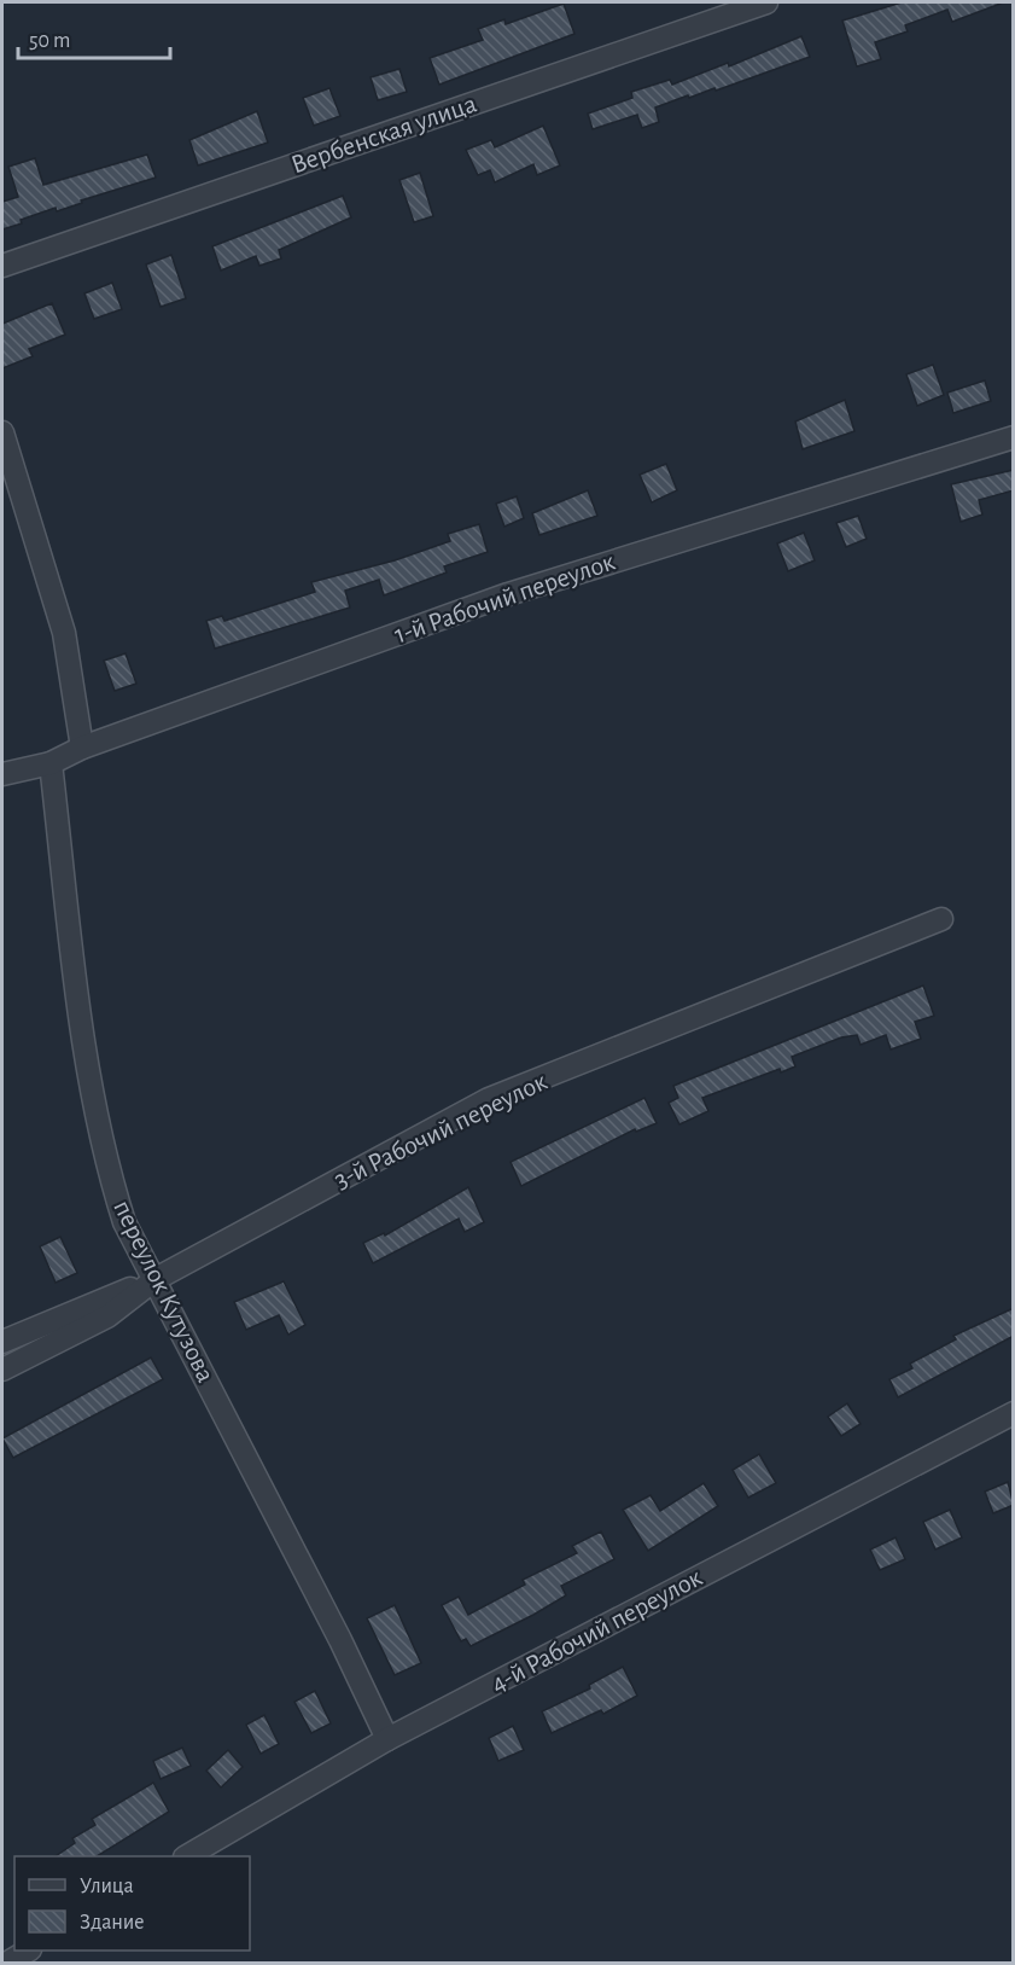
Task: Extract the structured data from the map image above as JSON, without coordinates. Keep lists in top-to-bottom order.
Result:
{
  "streets": {
    "street": [
      "Вербенская улица",
      "1-й Рабочий переулок",
      "3-й Рабочий переулок",
      "переулок Кутузова",
      "4-й Рабочий переулок"
    ]
  },
  "crossings": [
    ["1-й Рабочий переулок", "переулок Кутузова"],
    ["3-й Рабочий переулок", "переулок Кутузова"],
    ["переулок Кутузова", "4-й Рабочий переулок"]
  ],
  "legend": ["Улица", "Здание"],
  "scale_bar": "50 m"
}
